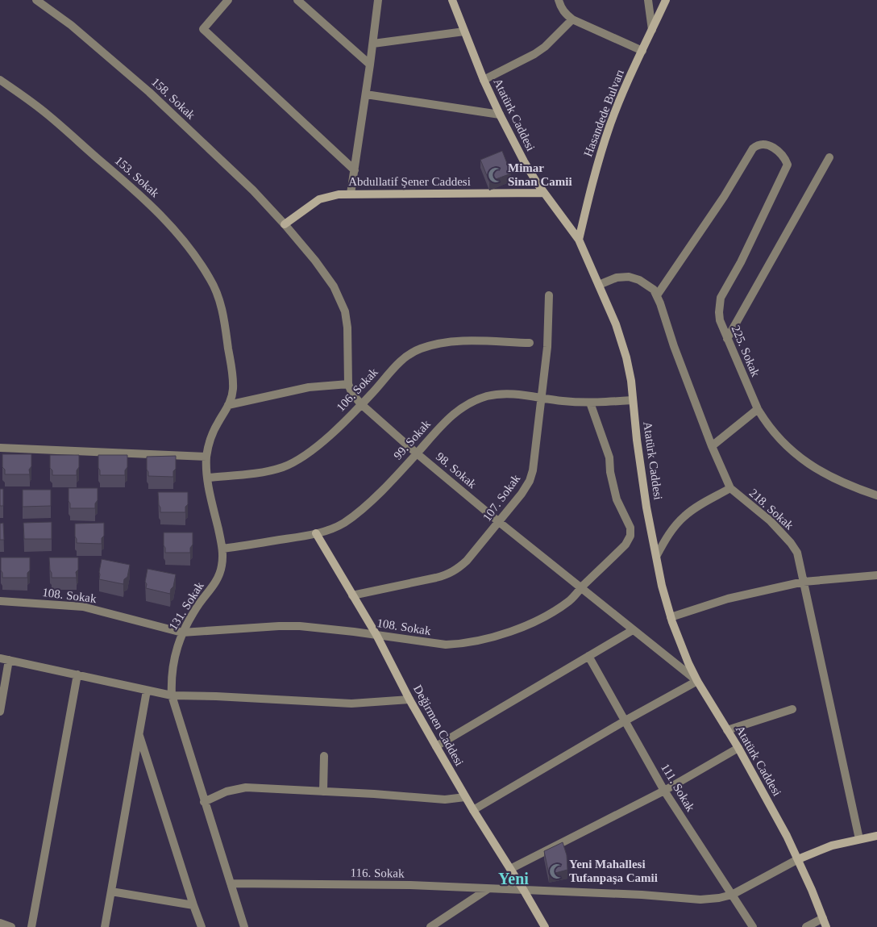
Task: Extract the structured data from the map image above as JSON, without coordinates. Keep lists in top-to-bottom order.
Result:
{
  "streets": {
    "street": [
      "158. Sokak",
      "Hasandede Bulvarı",
      "Atatürk Caddesi",
      "153. Sokak",
      "Abdullatif Şener Caddesi",
      "225. Sokak",
      "106. Sokak",
      "99. Sokak",
      "98. Sokak",
      "107. Sokak",
      "218. Sokak",
      "108. Sokak",
      "131. Sokak",
      "Değirmen Caddesi",
      "111. Sokak",
      "116. Sokak"
    ]
  },
  "crossings": [
    ["158. Sokak", "Abdullatif Şener Caddesi"],
    ["158. Sokak", "98. Sokak"],
    ["Hasandede Bulvarı", "Atatürk Caddesi"],
    ["Atatürk Caddesi", "Abdullatif Şener Caddesi"],
    ["Atatürk Caddesi", "99. Sokak"],
    ["Atatürk Caddesi", "98. Sokak"],
    ["Atatürk Caddesi", "218. Sokak"],
    ["Atatürk Caddesi", "116. Sokak"],
    ["153. Sokak", "131. Sokak"],
    ["Abdullatif Şener Caddesi", "98. Sokak"],
    ["225. Sokak", "218. Sokak"],
    ["106. Sokak", "98. Sokak"],
    ["106. Sokak", "131. Sokak"],
    ["99. Sokak", "98. Sokak"],
    ["99. Sokak", "107. Sokak"],
    ["99. Sokak", "108. Sokak"],
    ["99. Sokak", "131. Sokak"],
    ["99. Sokak", "Değirmen Caddesi"],
    ["98. Sokak", "107. Sokak"],
    ["98. Sokak", "108. Sokak"],
    ["107. Sokak", "Değirmen Caddesi"],
    ["108. Sokak", "131. Sokak"],
    ["108. Sokak", "Değirmen Caddesi"],
    ["131. Sokak", "116. Sokak"],
    ["Değirmen Caddesi", "116. Sokak"],
    ["111. Sokak", "116. Sokak"]
  ],
  "districts": ["Yeni"],
  "places": {
    "mosque": ["Mimar Sinan Camii", "Yeni Mahallesi Tufanpaşa Camii"]
  }
}
